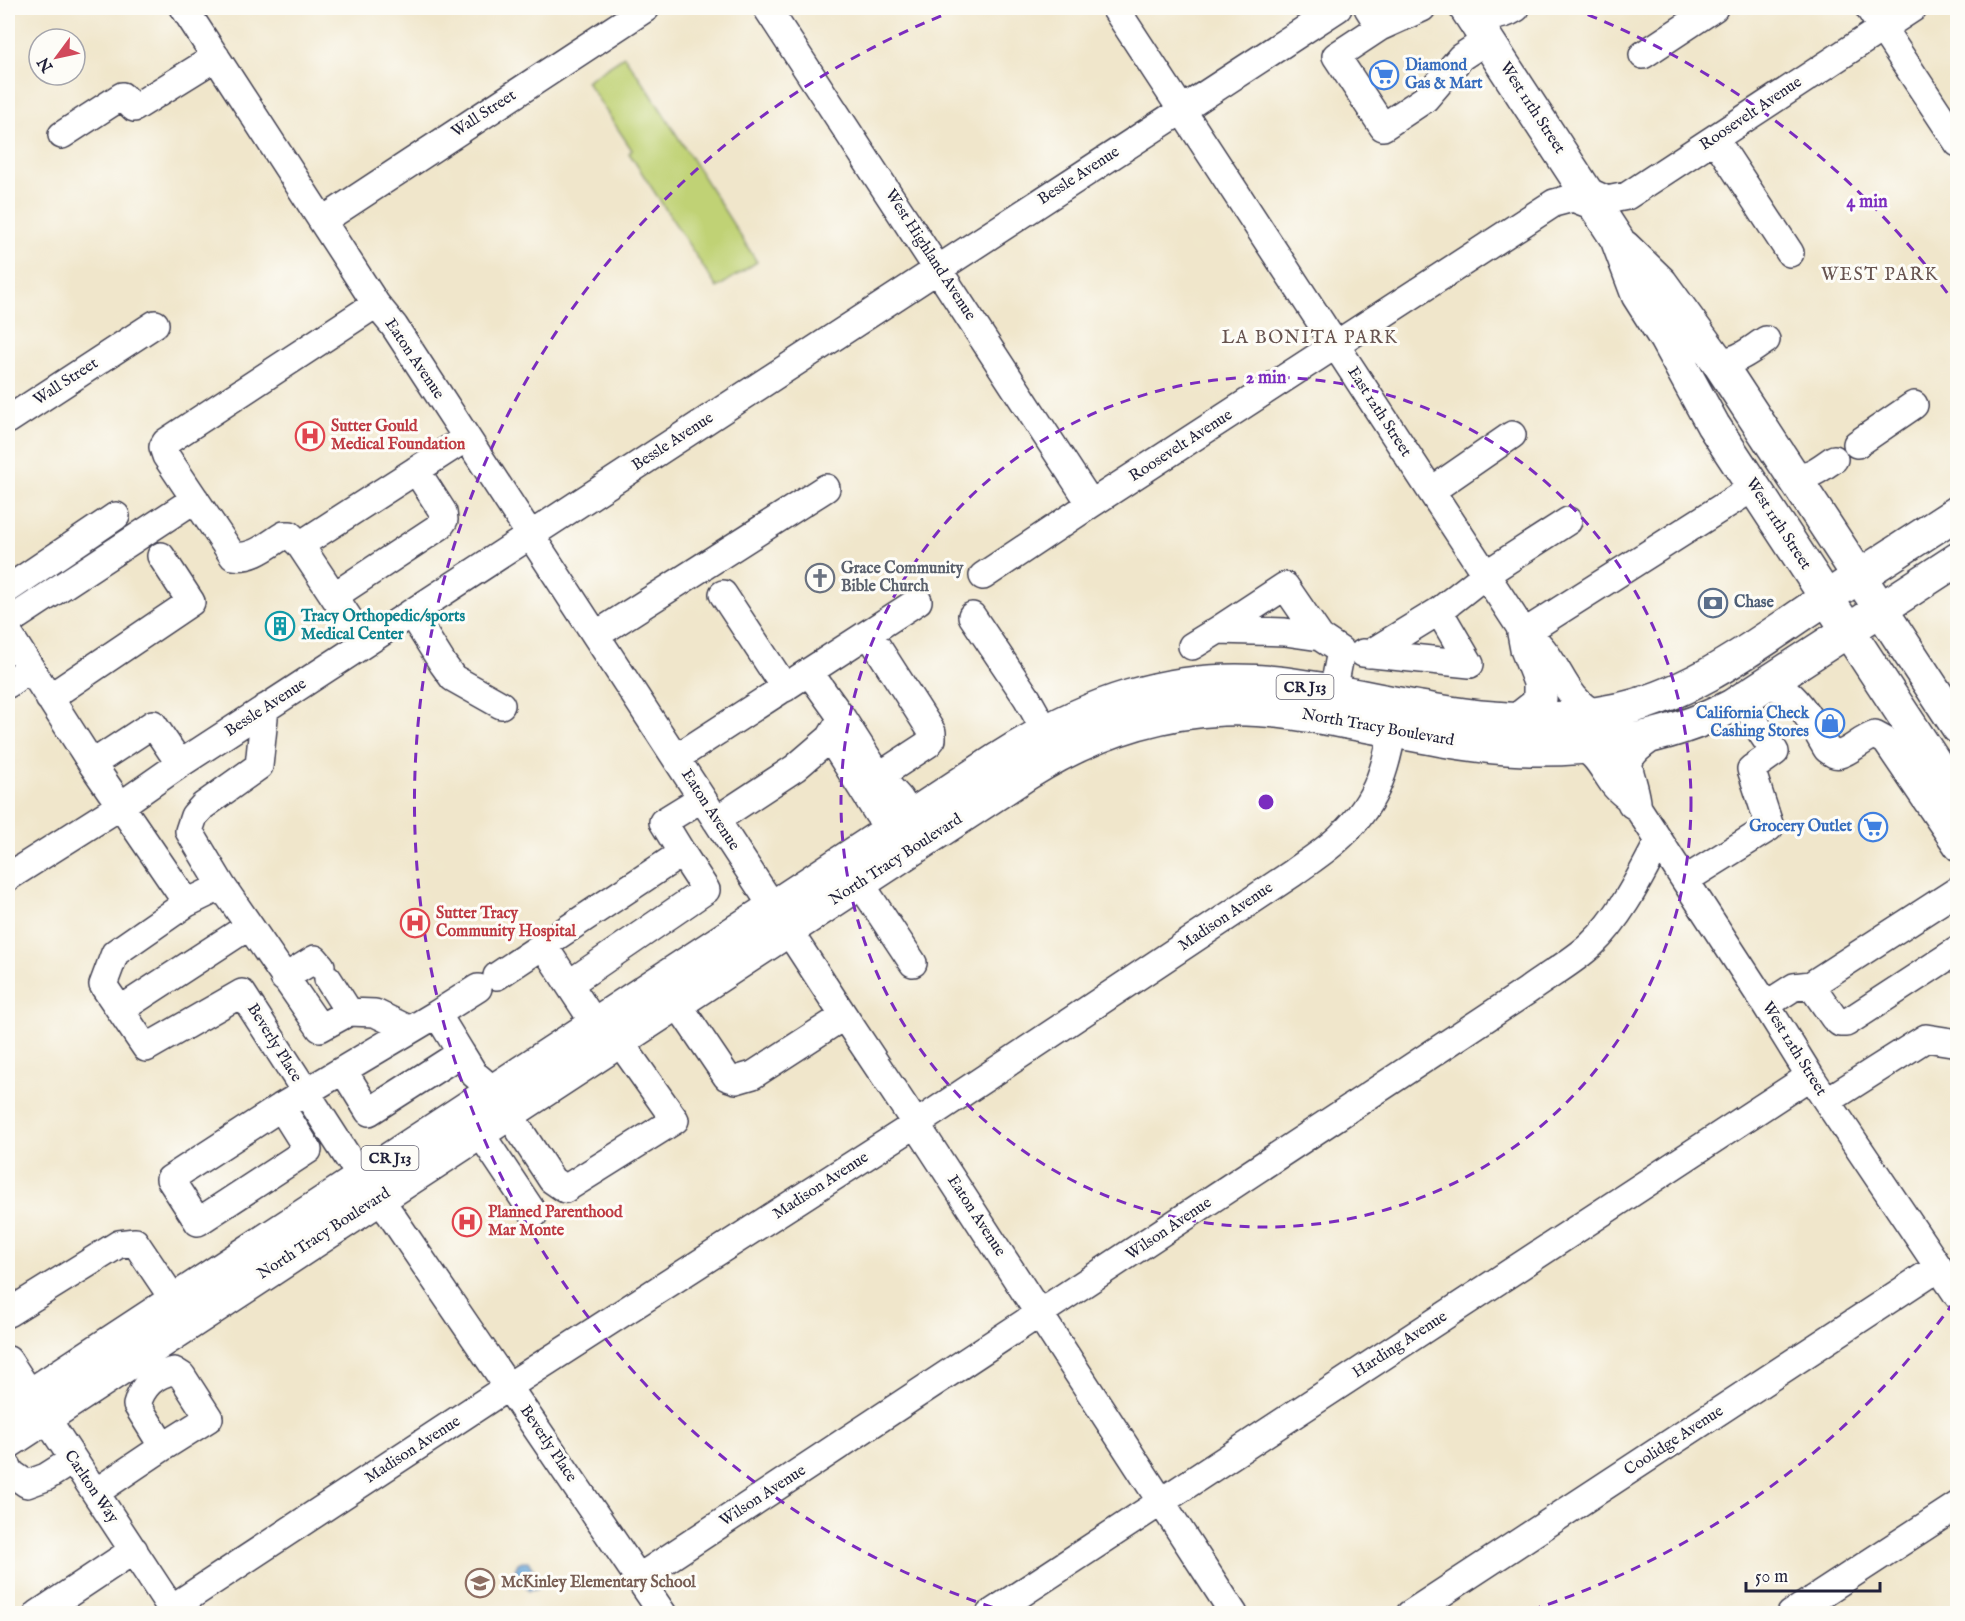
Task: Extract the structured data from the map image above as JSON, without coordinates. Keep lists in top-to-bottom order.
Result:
{
  "streets": {
    "main road": ["West 11th Street", "CR J13", "North Tracy Boulevard"],
    "street": [
      "Wall Street",
      "Roosevelt Avenue",
      "Bessle Avenue",
      "West Highland Avenue",
      "Eaton Avenue",
      "East 12th Street",
      "Madison Avenue",
      "Beverly Place",
      "West 12th Street",
      "Wilson Avenue",
      "Harding Avenue",
      "Coolidge Avenue",
      "Carlton Way"
    ]
  },
  "crossings": [
    ["West 11th Street", "Roosevelt Avenue"],
    ["West 11th Street", "North Tracy Boulevard"],
    ["Wall Street", "Eaton Avenue"],
    ["Roosevelt Avenue", "West Highland Avenue"],
    ["Roosevelt Avenue", "East 12th Street"],
    ["Bessle Avenue", "West Highland Avenue"],
    ["Bessle Avenue", "Eaton Avenue"],
    ["Bessle Avenue", "East 12th Street"],
    ["Eaton Avenue", "North Tracy Boulevard"],
    ["Eaton Avenue", "Madison Avenue"],
    ["Eaton Avenue", "Wilson Avenue"],
    ["Eaton Avenue", "Harding Avenue"],
    ["East 12th Street", "North Tracy Boulevard"],
    ["East 12th Street", "West 12th Street"],
    ["North Tracy Boulevard", "Madison Avenue"],
    ["North Tracy Boulevard", "Beverly Place"],
    ["North Tracy Boulevard", "Carlton Way"],
    ["Madison Avenue", "Beverly Place"],
    ["Madison Avenue", "Carlton Way"],
    ["Beverly Place", "Wilson Avenue"],
    ["West 12th Street", "Wilson Avenue"],
    ["West 12th Street", "Harding Avenue"],
    ["West 12th Street", "Coolidge Avenue"]
  ],
  "districts": ["WEST PARK", "LA BONITA PARK"],
  "places": {
    "supermarket": ["Diamond Gas & Mart", "Grocery Outlet"],
    "hospital": ["Sutter Gould Medical Foundation", "Sutter Tracy Community Hospital", "Planned Parenthood Mar Monte"],
    "church": ["Grace Community Bible Church"],
    "bank": ["Chase"],
    "building": ["Tracy Orthopedic/sports Medical Center"],
    "shop": ["California Check Cashing Stores"],
    "school or university": ["McKinley Elementary School"]
  },
  "scale_bar": "50 m",
  "north": "bottom left",
  "rings": ["4 min", "2 min"]
}
